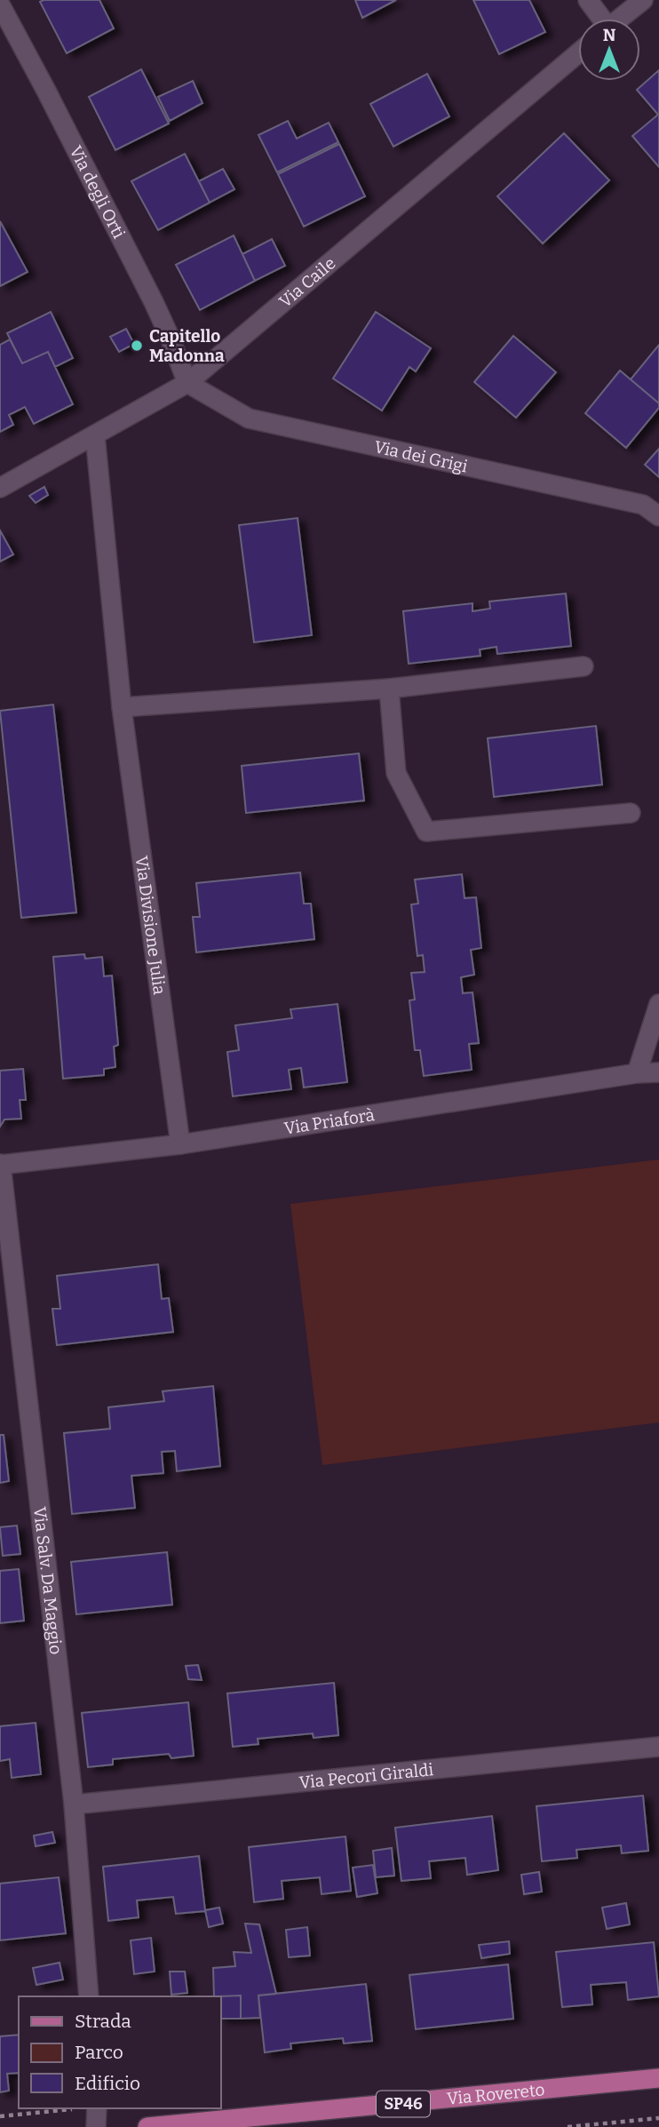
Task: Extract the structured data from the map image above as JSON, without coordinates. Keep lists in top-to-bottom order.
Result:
{
  "streets": {
    "main road": ["Via Rovereto", "SP46"],
    "street": [
      "Via degli Orti",
      "Via Caile",
      "Via dei Grigi",
      "Via Divisione Julia",
      "Via Priaforà",
      "Via Salv. Da Maggio",
      "Via Pecori Giraldi"
    ]
  },
  "crossings": [
    ["Via degli Orti", "Via Caile"],
    ["Via degli Orti", "Via dei Grigi"],
    ["Via Caile", "Via dei Grigi"],
    ["Via Caile", "Via Divisione Julia"],
    ["Via Divisione Julia", "Via Priaforà"],
    ["Via Priaforà", "Via Salv. Da Maggio"],
    ["Via Salv. Da Maggio", "Via Pecori Giraldi"]
  ],
  "places": ["Capitello Madonna"],
  "legend": ["Strada", "Parco", "Edificio"],
  "north": "top"
}
